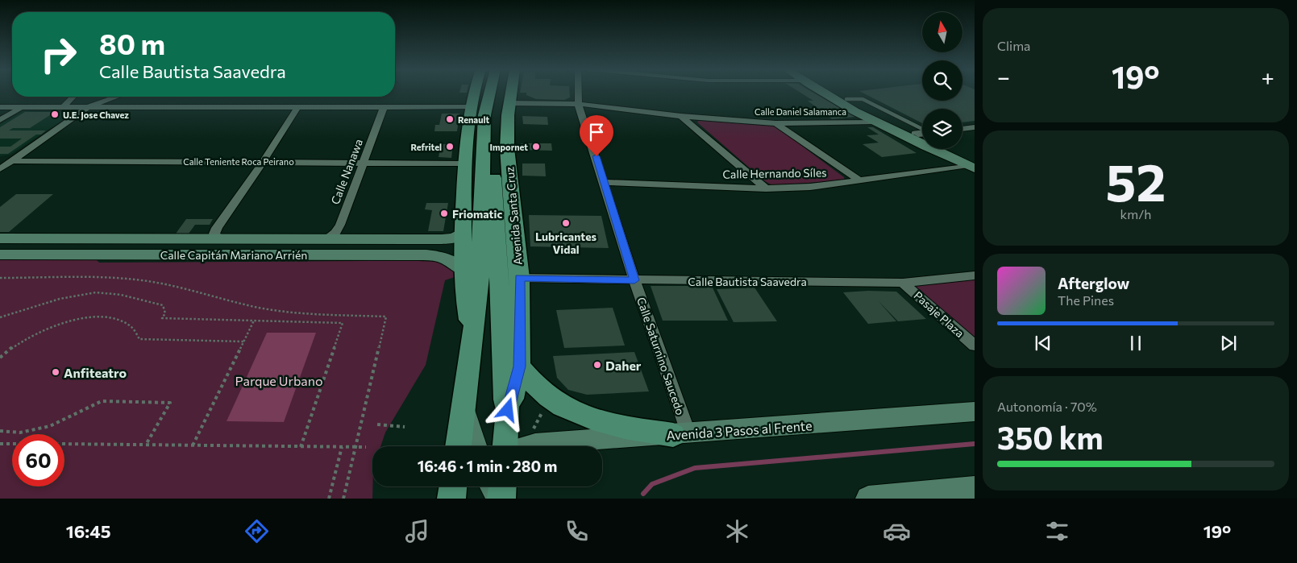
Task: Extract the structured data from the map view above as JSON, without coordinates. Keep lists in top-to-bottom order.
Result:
{
  "streets": {
    "main road": ["Avenida Santa Cruz", "Calle Capitán Mariano Arrién", "Avenida 3 Pasos al Frente"],
    "street": [
      "Calle Daniel Salamanca",
      "Calle Teniente Roca Peirano",
      "Calle Nanawa",
      "Calle Hernando Síles",
      "Calle Bautista Saavedra",
      "Pasaje Plaza",
      "Calle Saturnino Saucedo"
    ]
  },
  "crossings": [
    ["Calle Daniel Salamanca", "Avenida Santa Cruz"],
    ["Calle Daniel Salamanca", "Calle Saturnino Saucedo"],
    ["Calle Teniente Roca Peirano", "Calle Nanawa"],
    ["Calle Nanawa", "Calle Capitán Mariano Arrién"],
    ["Calle Hernando Síles", "Calle Saturnino Saucedo"],
    ["Avenida Santa Cruz", "Calle Bautista Saavedra"],
    ["Calle Bautista Saavedra", "Pasaje Plaza"],
    ["Calle Bautista Saavedra", "Calle Saturnino Saucedo"],
    ["Calle Saturnino Saucedo", "Avenida 3 Pasos al Frente"]
  ],
  "parks": ["Parque Urbano"],
  "places": [
    "U.E. Jose Chavez",
    "Renault",
    "Refritel",
    "Impornet",
    "Friomatic",
    "Lubricantes Vidal",
    "Daher",
    "Anfiteatro"
  ],
  "north": "top",
  "page": {
    "tile": [
      "Clima",
      ["52", "km/h"],
      ["Autonomía · 70%", "350 km"]
    ],
    "turn": ["80 m", "Calle Bautista Saavedra"],
    "heat": ["−", "19°", "+"],
    "song": ["Afterglow", "The Pines"],
    "limit": "60",
    "trip": "16:46 · 1 min · 280 m",
    "tabs": ["16:45", "19°"]
  }
}
